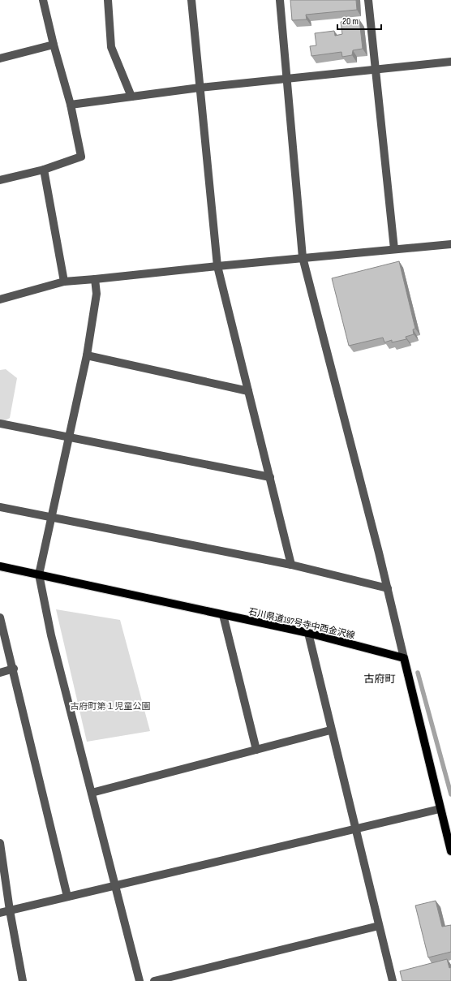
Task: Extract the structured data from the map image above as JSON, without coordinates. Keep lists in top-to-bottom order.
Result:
{
  "streets": {
    "main road": ["石川県道197号寺中西金沢線"]
  },
  "districts": ["古府町"],
  "parks": ["古府町第１児童公園"],
  "scale_bar": "20 m"
}
